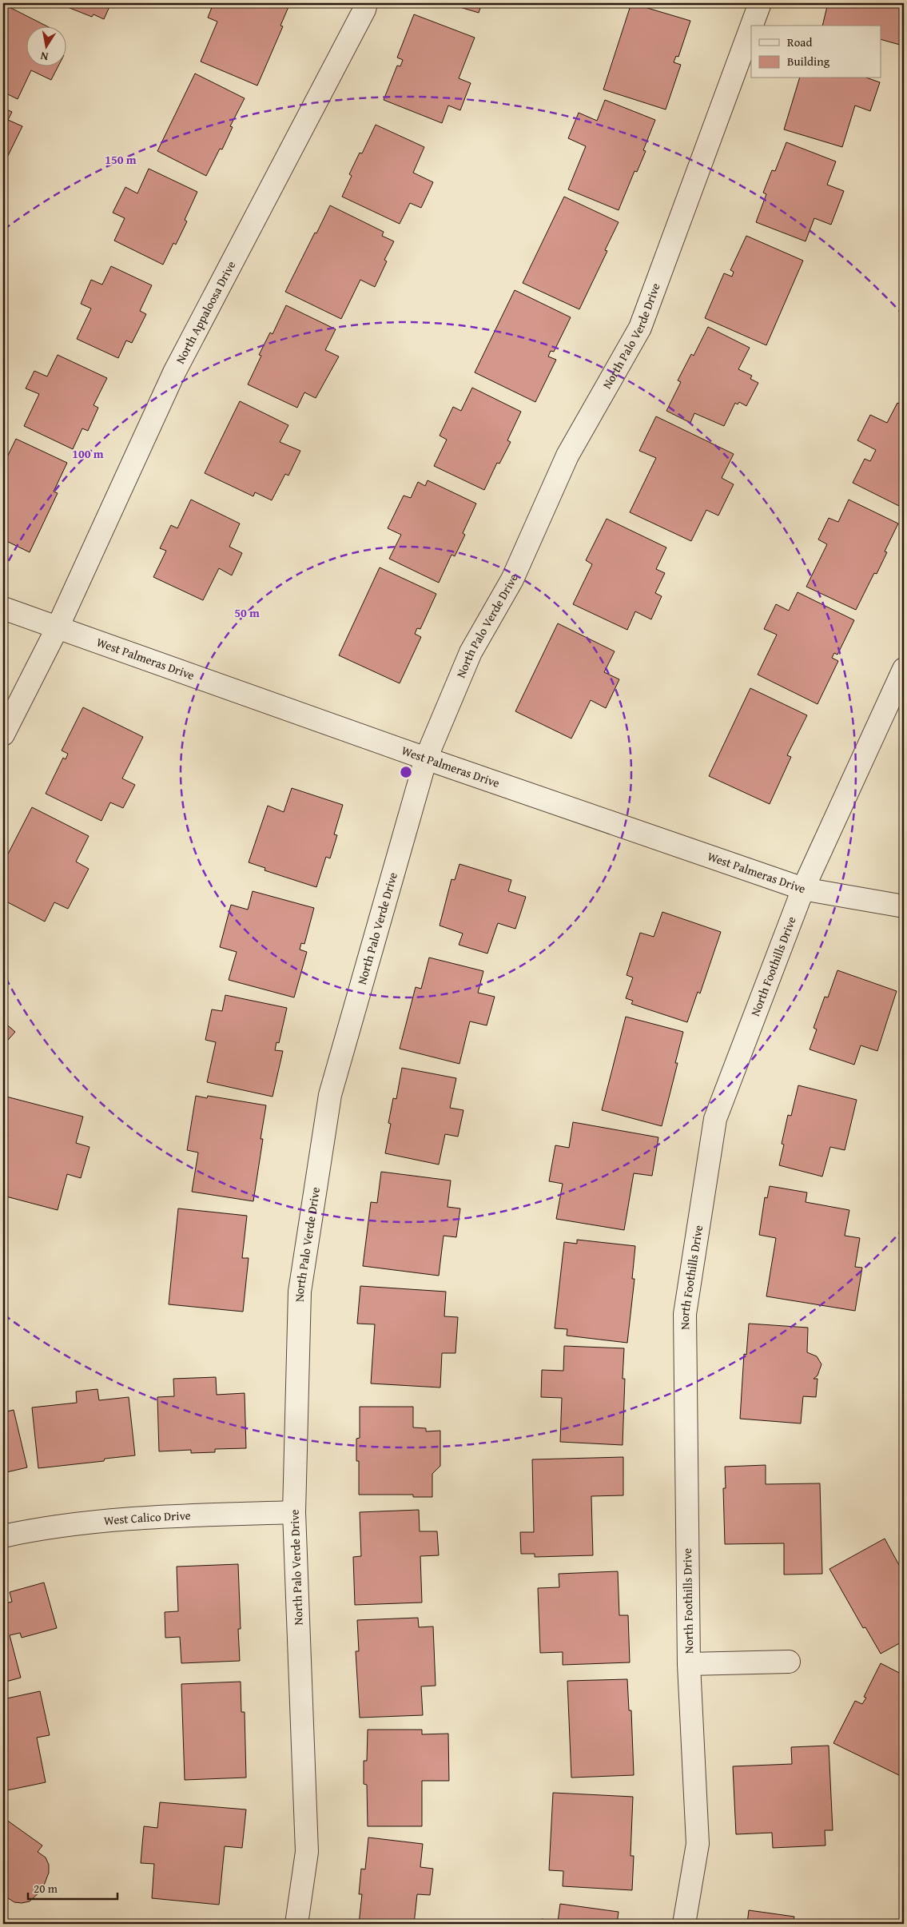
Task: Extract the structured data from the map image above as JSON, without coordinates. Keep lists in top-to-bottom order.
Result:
{
  "streets": {
    "street": [
      "North Appaloosa Drive",
      "North Palo Verde Drive",
      "West Palmeras Drive",
      "North Foothills Drive",
      "West Calico Drive"
    ]
  },
  "crossings": [
    ["North Appaloosa Drive", "West Palmeras Drive"],
    ["North Palo Verde Drive", "West Palmeras Drive"],
    ["North Palo Verde Drive", "West Calico Drive"],
    ["West Palmeras Drive", "North Foothills Drive"]
  ],
  "legend": ["Road", "Building"],
  "scale_bar": "20 m",
  "north": "bottom",
  "rings": ["150 m", "100 m", "50 m"]
}
